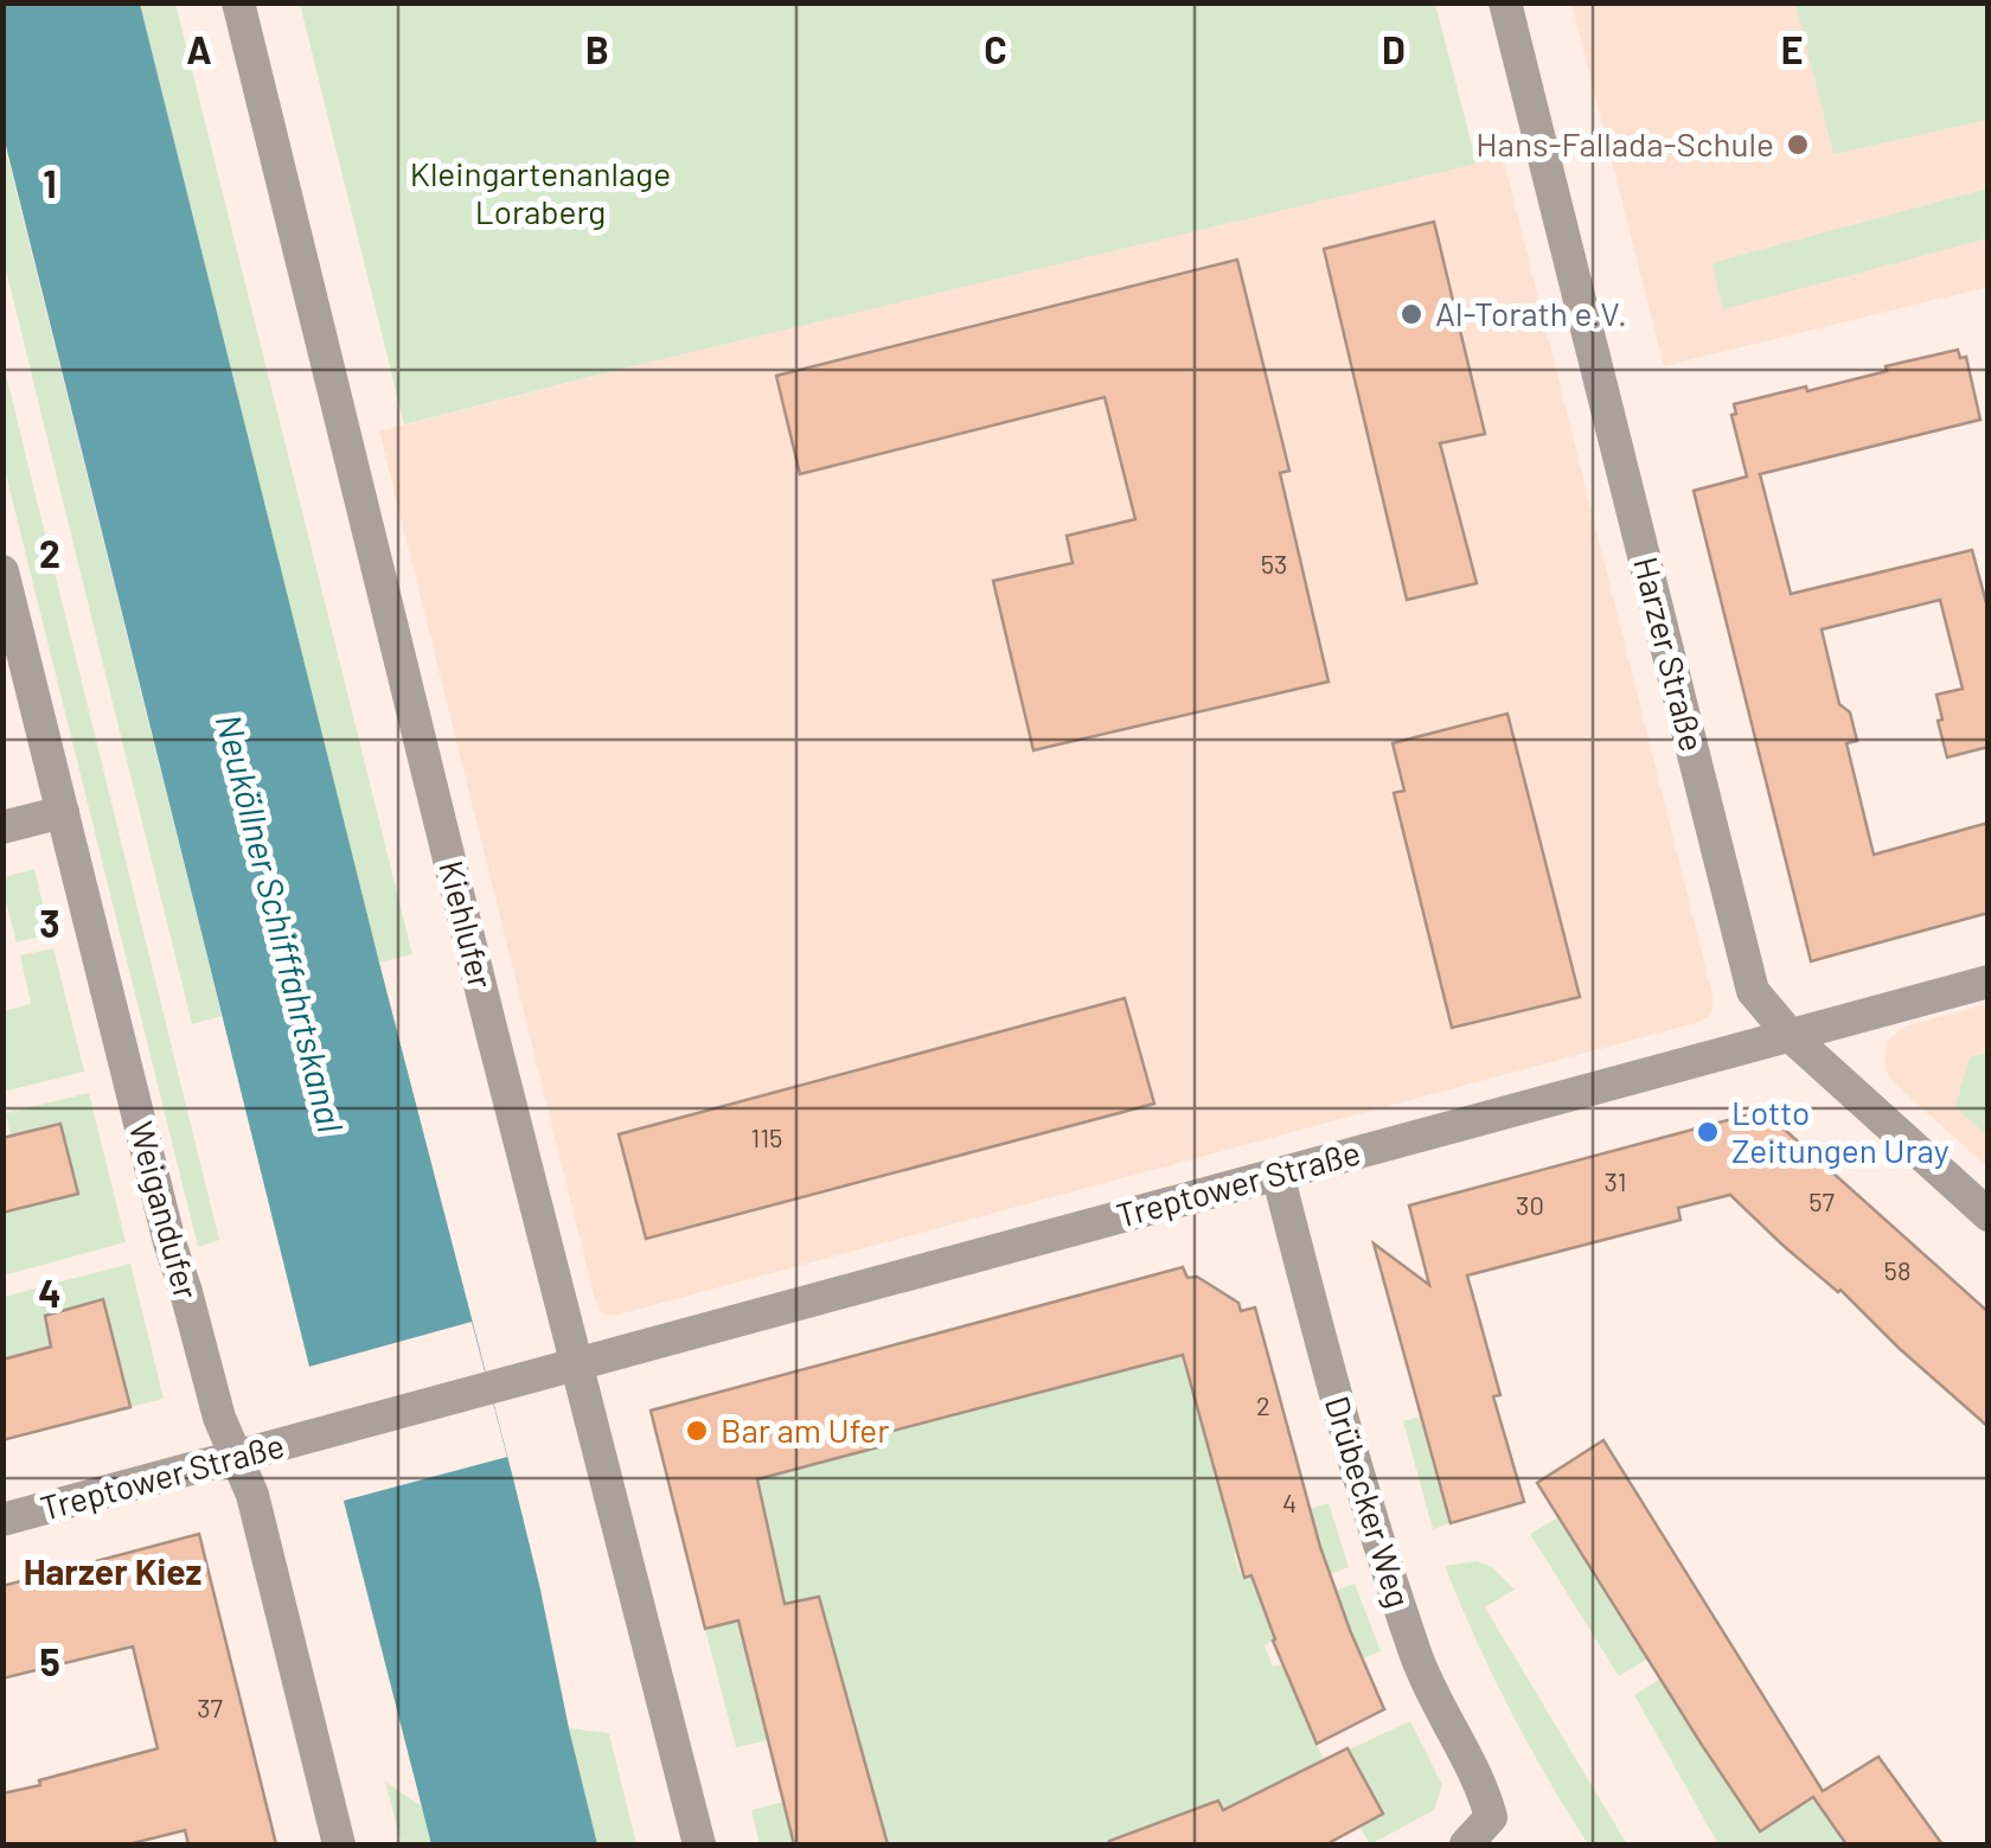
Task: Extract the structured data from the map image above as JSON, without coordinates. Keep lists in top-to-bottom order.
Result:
{
  "streets": {
    "street": [
      "Harzer Straße",
      "Kiehlufer",
      "Treptower Straße",
      "Weigandufer",
      "Drübecker Weg"
    ]
  },
  "crossings": [
    ["Harzer Straße", "Treptower Straße"],
    ["Kiehlufer", "Treptower Straße"],
    ["Treptower Straße", "Weigandufer"],
    ["Treptower Straße", "Drübecker Weg"]
  ],
  "districts": ["Harzer Kiez"],
  "water": ["Neuköllner Schifffahrtskanal"],
  "parks": ["Kleingartenanlage Loraberg"],
  "places": [
    "Hans-Fallada-Schule",
    "Al-Torath e.V.",
    "Lotto Zeitungen Uray",
    "Bar am Ufer"
  ],
  "house_numbers": [
    "53",
    "115",
    "31",
    "57",
    "30",
    "58",
    "2",
    "4",
    "37"
  ],
  "grid": {
    "columns": [
      "A",
      "B",
      "C",
      "D",
      "E"
    ],
    "rows": [
      "1",
      "2",
      "3",
      "4",
      "5"
    ]
  }
}
